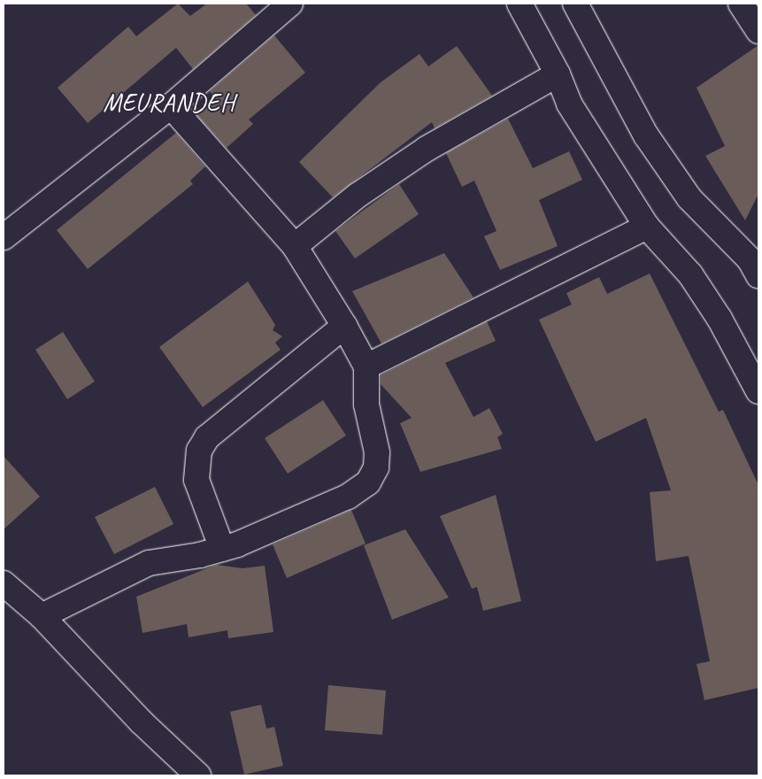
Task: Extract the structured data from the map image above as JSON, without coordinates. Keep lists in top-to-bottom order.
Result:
{
  "districts": ["MEURANDEH"]
}
